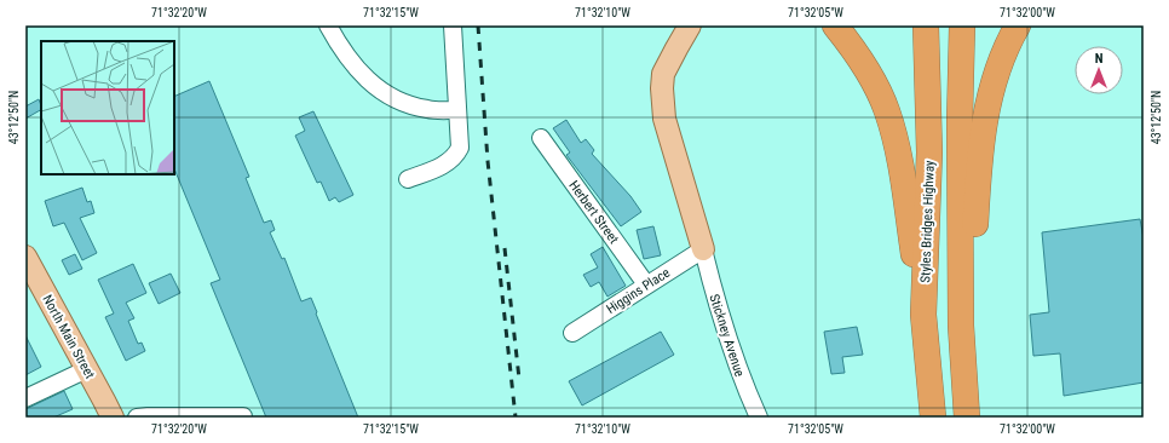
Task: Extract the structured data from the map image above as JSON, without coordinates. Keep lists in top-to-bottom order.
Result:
{
  "streets": {
    "highway": ["Styles Bridges Highway"],
    "main road": ["North Main Street"],
    "street": ["Herbert Street", "Higgins Place", "Stickney Avenue"]
  },
  "crossings": [
    ["Herbert Street", "Higgins Place"],
    ["Higgins Place", "Stickney Avenue"]
  ],
  "north": "top",
  "coordinates": [
    "71°32'20\"W",
    "71°32'15\"W",
    "71°32'10\"W",
    "71°32'05\"W",
    "71°32'00\"W",
    "43°12'50\"N"
  ]
}
